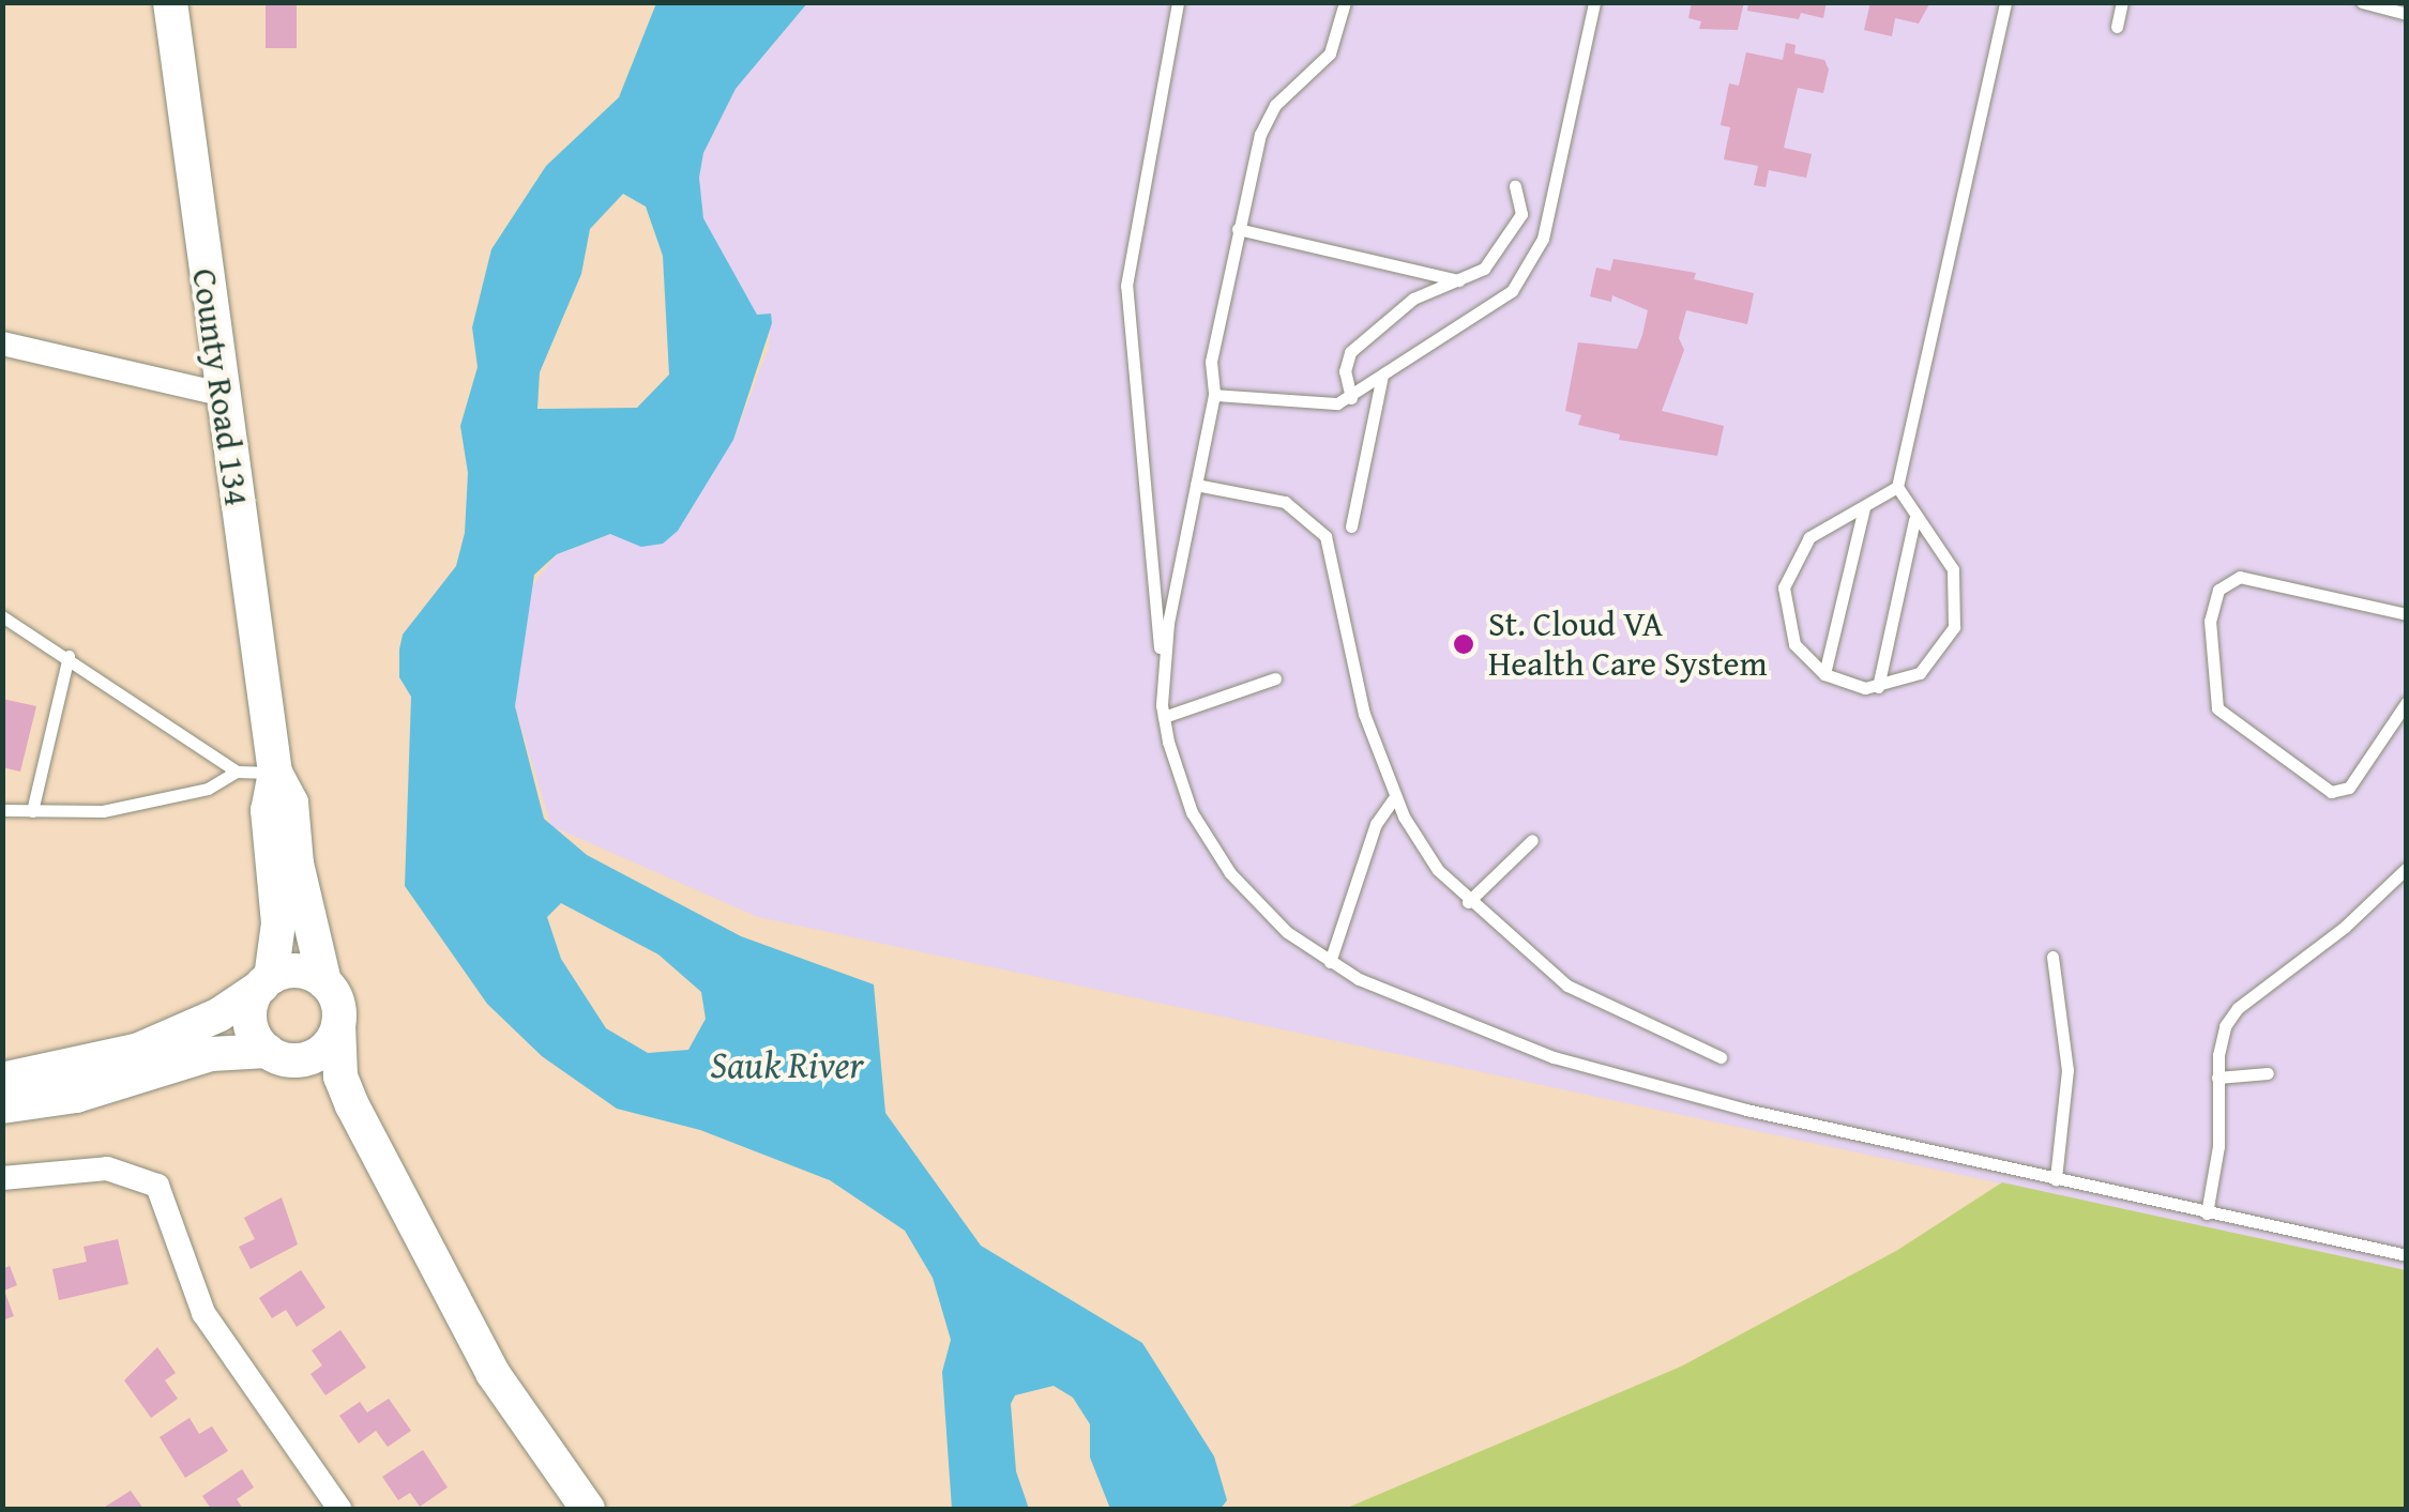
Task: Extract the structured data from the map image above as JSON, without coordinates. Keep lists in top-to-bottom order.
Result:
{
  "streets": {
    "street": ["County Road 134"]
  },
  "water": ["Sauk River"],
  "places": ["St. Cloud VA Health Care System"]
}
